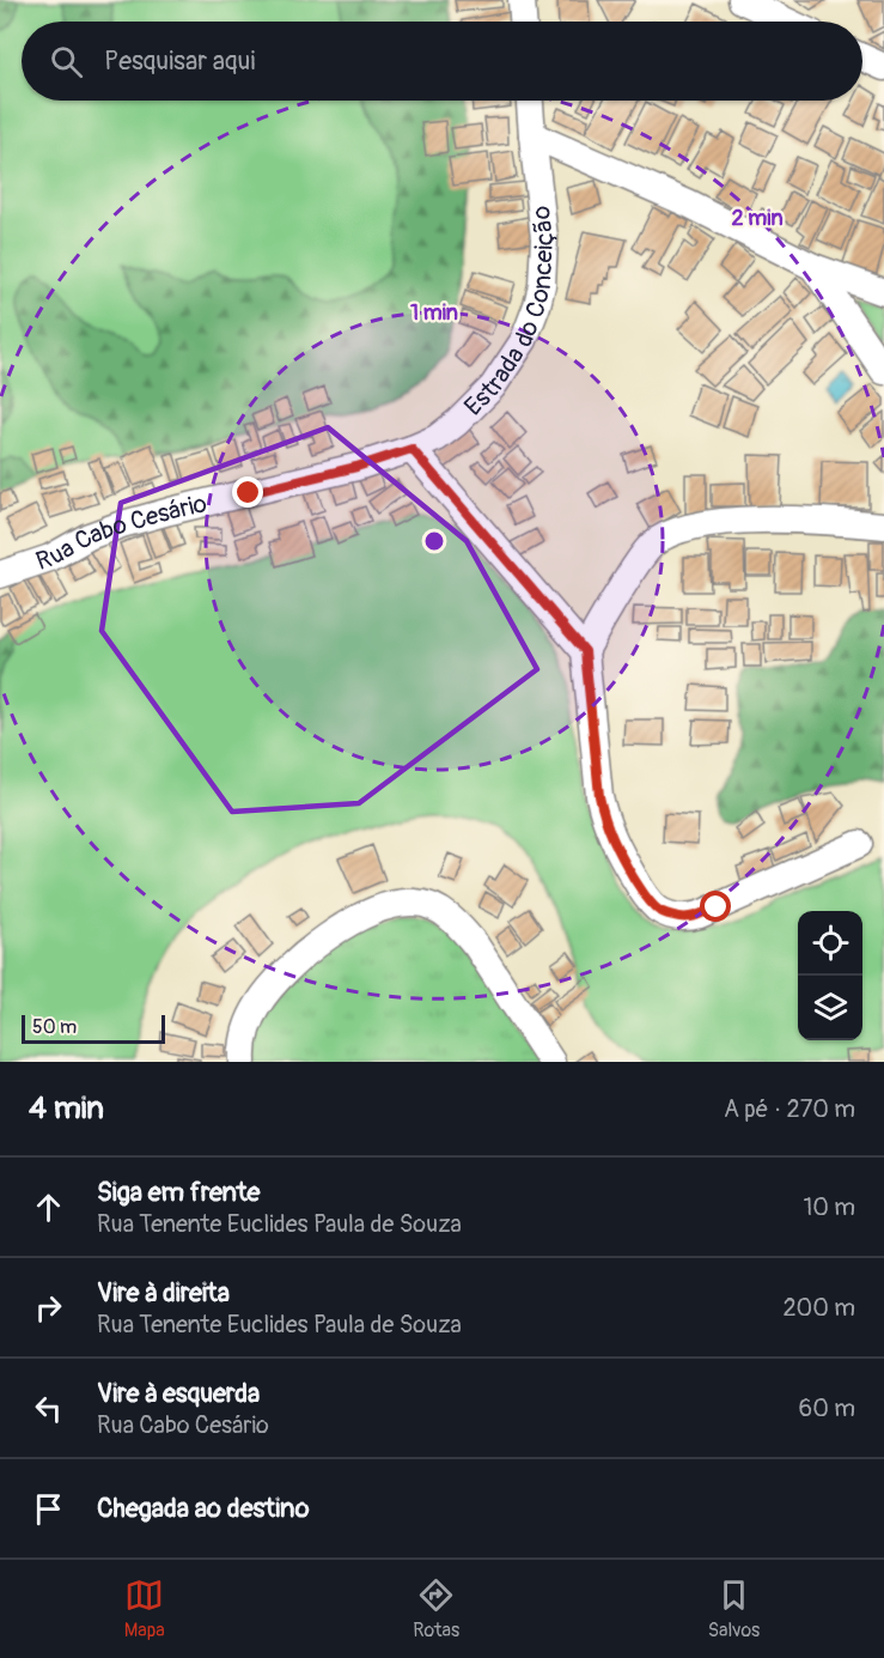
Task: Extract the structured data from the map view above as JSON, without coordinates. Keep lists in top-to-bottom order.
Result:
{
  "streets": {
    "street": ["Estrada do Conceição", "Rua Cabo Cesário"]
  },
  "crossings": [
    ["Estrada do Conceição", "Rua Cabo Cesário"]
  ],
  "scale_bar": "50 m",
  "page": {
    "search": "Pesquisar aqui",
    "scale": "50 m",
    "heading": ["4 min", "A pé · 270 m"],
    "list": [
      ["Siga em frente", "Rua Tenente Euclides Paula de Souza", "10 m"],
      ["Vire à direita", "Rua Tenente Euclides Paula de Souza", "200 m"],
      ["Vire à esquerda", "Rua Cabo Cesário", "60 m"],
      "Chegada ao destino"
    ],
    "nav": ["Mapa", "Rotas", "Salvos"]
  },
  "rings": ["2 min", "1 min"]
}
